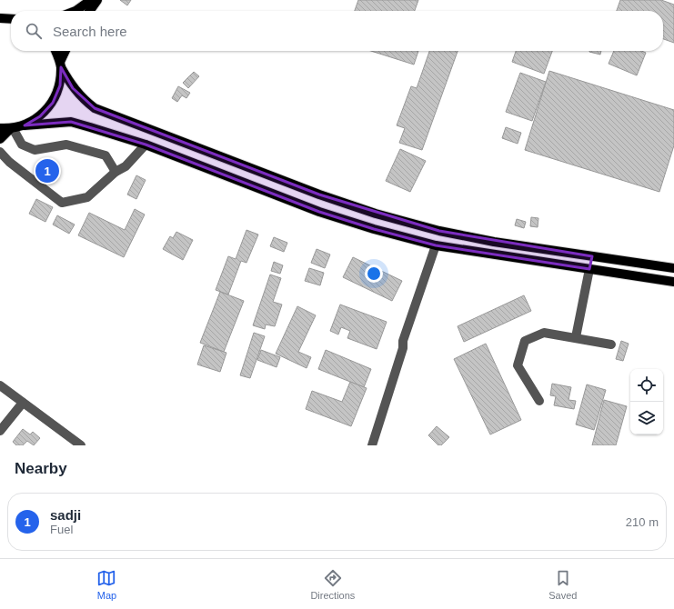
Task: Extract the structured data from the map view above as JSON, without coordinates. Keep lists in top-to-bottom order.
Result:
{
  "page": {
    "search": "Search here",
    "pins": "1",
    "heading": "Nearby",
    "list": [
      {
        "mark": "1",
        "name": "sadji",
        "note": "Fuel",
        "value": "210 m"
      }
    ],
    "nav": ["Map", "Directions", "Saved"]
  }
}
